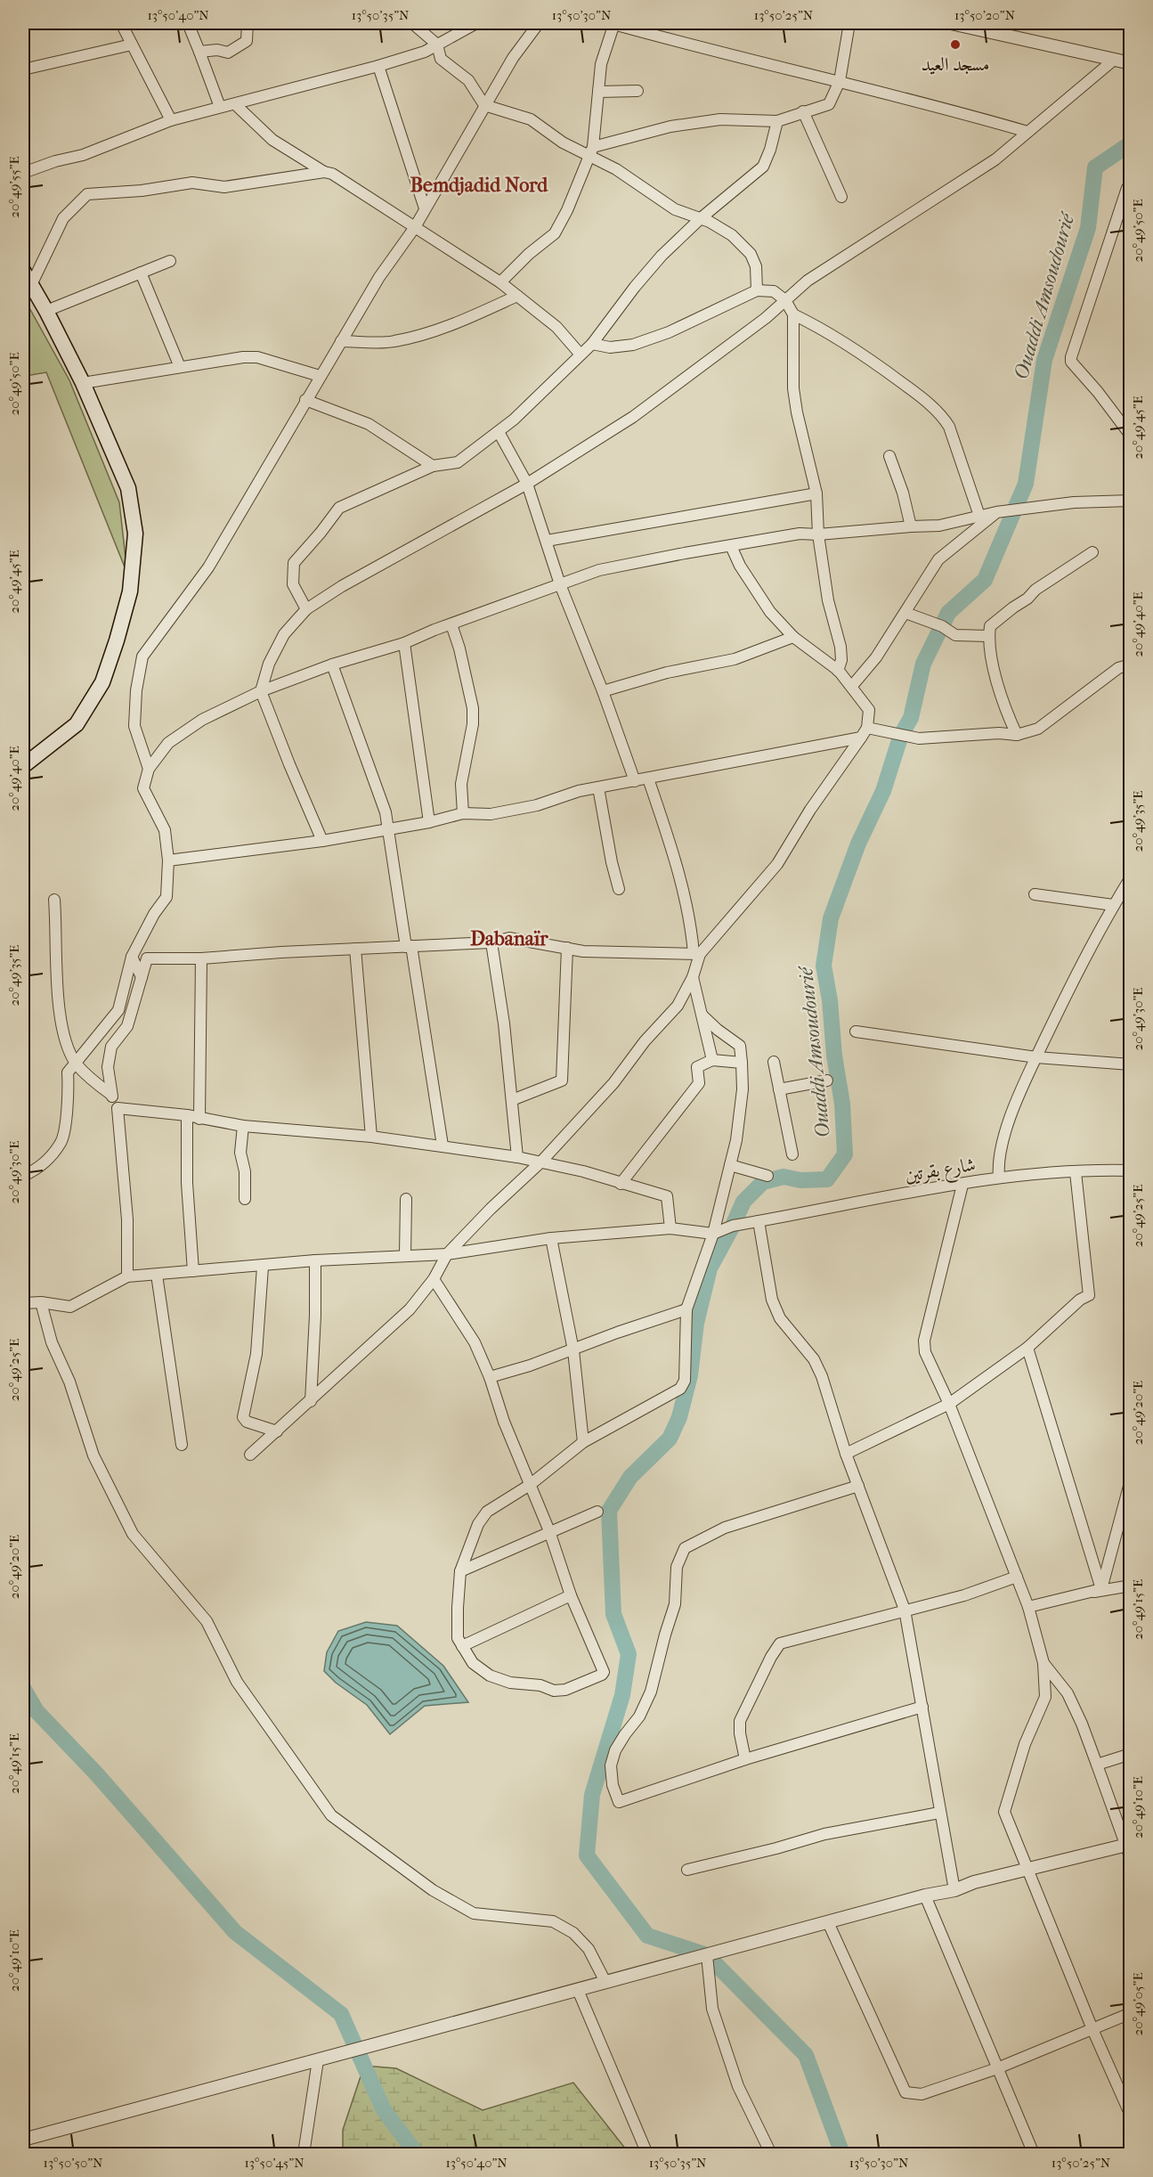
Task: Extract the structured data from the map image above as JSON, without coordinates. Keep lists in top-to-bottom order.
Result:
{
  "streets": {
    "street": ["شارع بقرتين"]
  },
  "districts": ["Bemdjadid Nord", "Dabanaïr"],
  "water": ["Ouaddi Amsoudourié"],
  "places": ["مسجد العيد"],
  "coordinates": [
    "13°50'40\"N",
    "13°50'35\"N",
    "13°50'30\"N",
    "13°50'25\"N",
    "13°50'20\"N",
    "20°49'55\"E",
    "20°49'50\"E",
    "20°49'45\"E",
    "20°49'40\"E",
    "20°49'35\"E",
    "20°49'30\"E",
    "20°49'25\"E",
    "20°49'20\"E",
    "20°49'15\"E",
    "20°49'10\"E",
    "20°49'05\"E",
    "13°50'50\"N",
    "13°50'45\"N"
  ]
}
